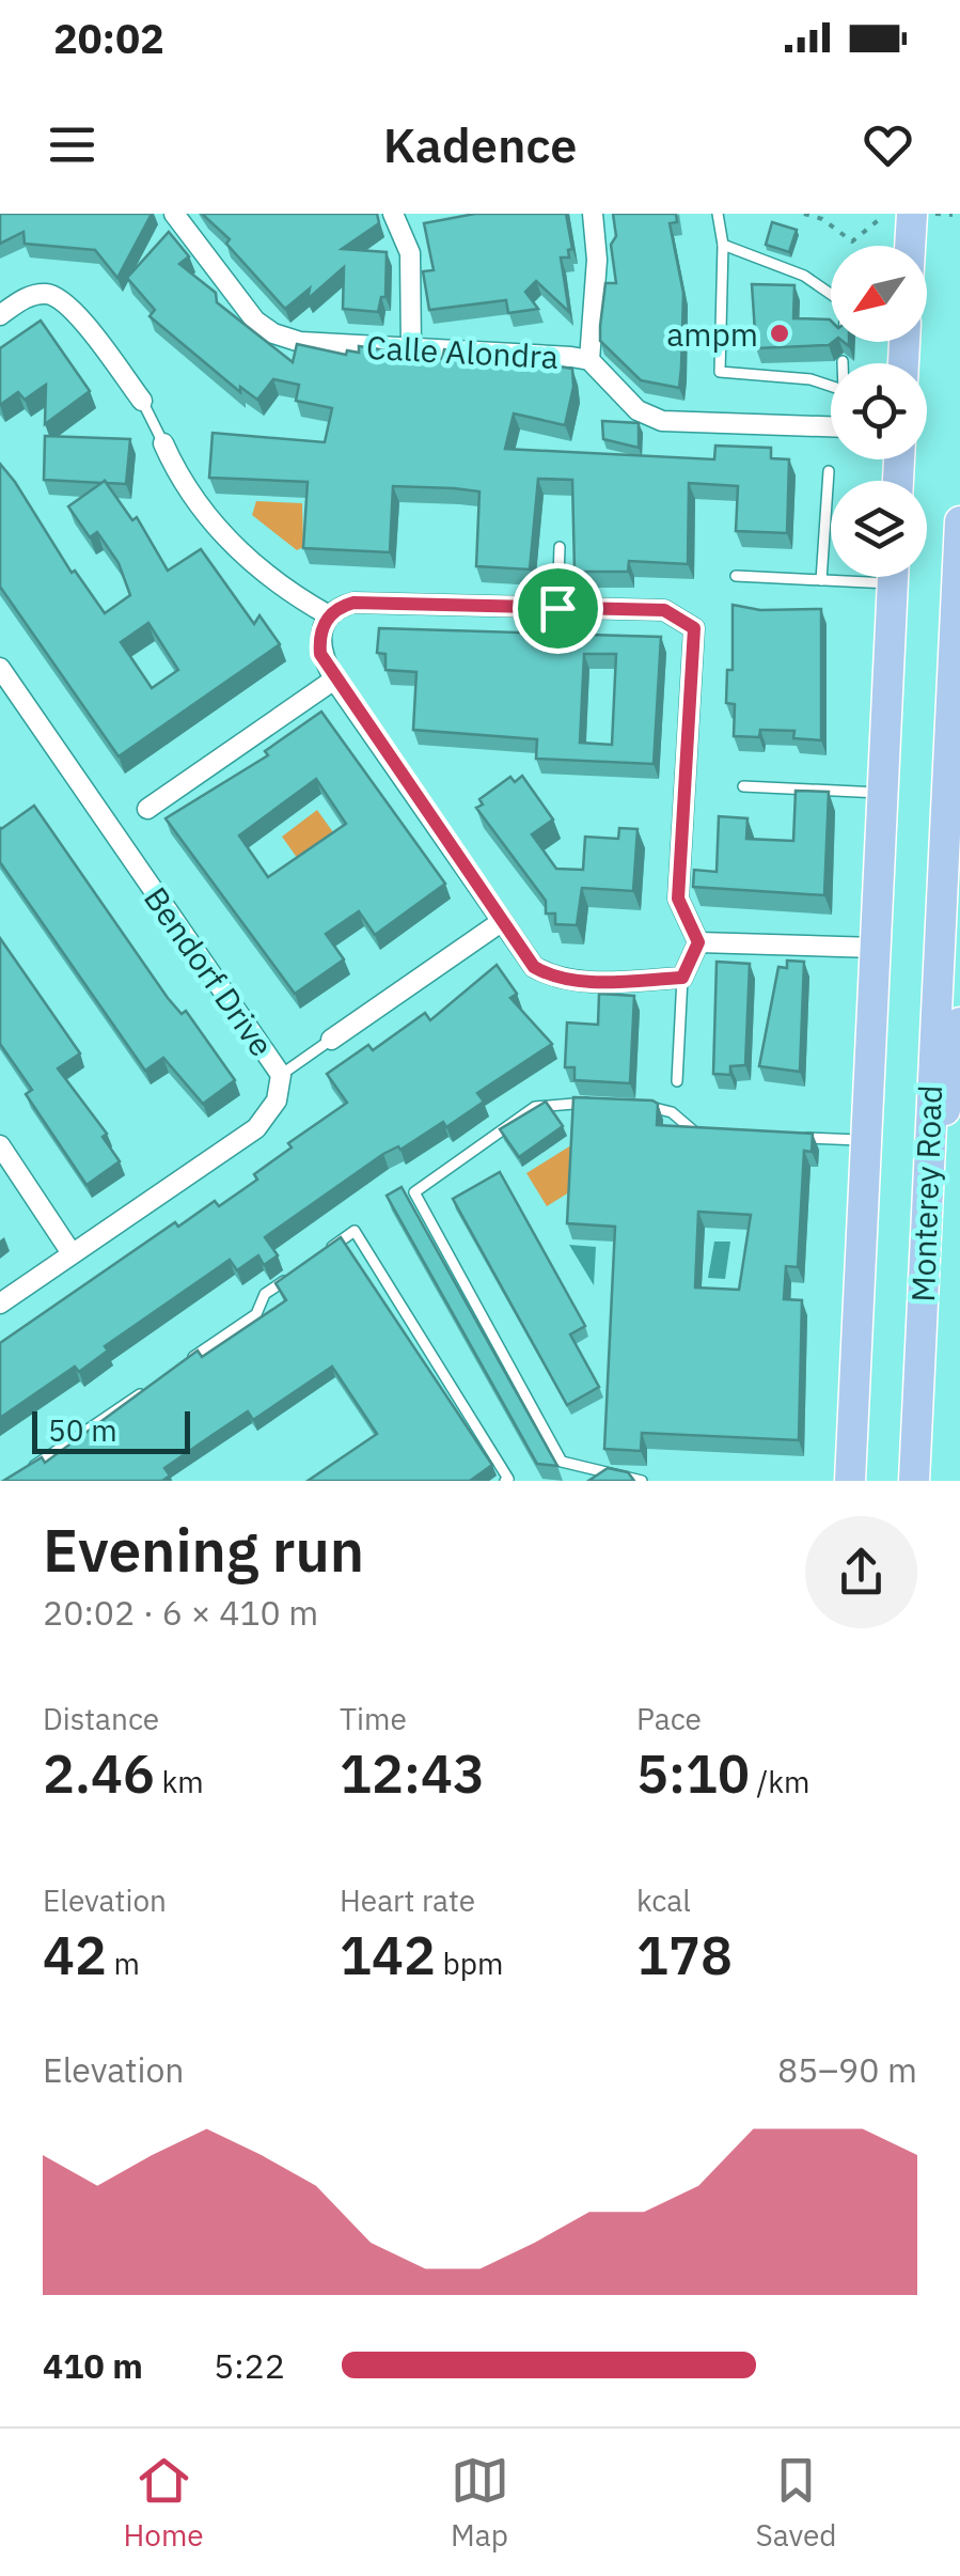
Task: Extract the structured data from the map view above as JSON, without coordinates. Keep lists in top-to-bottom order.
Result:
{
  "streets": {
    "main road": ["Monterey Road"],
    "street": ["Calle Alondra", "Bendorf Drive"]
  },
  "places": ["ampm"],
  "scale_bar": "50 m",
  "north": "bottom left",
  "page": {
    "status": "20:02",
    "header": "Kadence",
    "scale": "50 m",
    "heading": ["Evening run", "20:02 · 6 × 410 m"],
    "stats": [
      ["Distance", "2.46 km"],
      ["Time", "12:43"],
      ["Pace", "5:10 /km"],
      ["Elevation", "42 m"],
      ["Heart rate", "142 bpm"],
      ["kcal", "178"]
    ],
    "chart": ["Elevation", "85–90 m"],
    "list": [
      {
        "name": "410 m",
        "note": "5:22"
      }
    ],
    "tabs": ["Home", "Map", "Saved"]
  }
}
